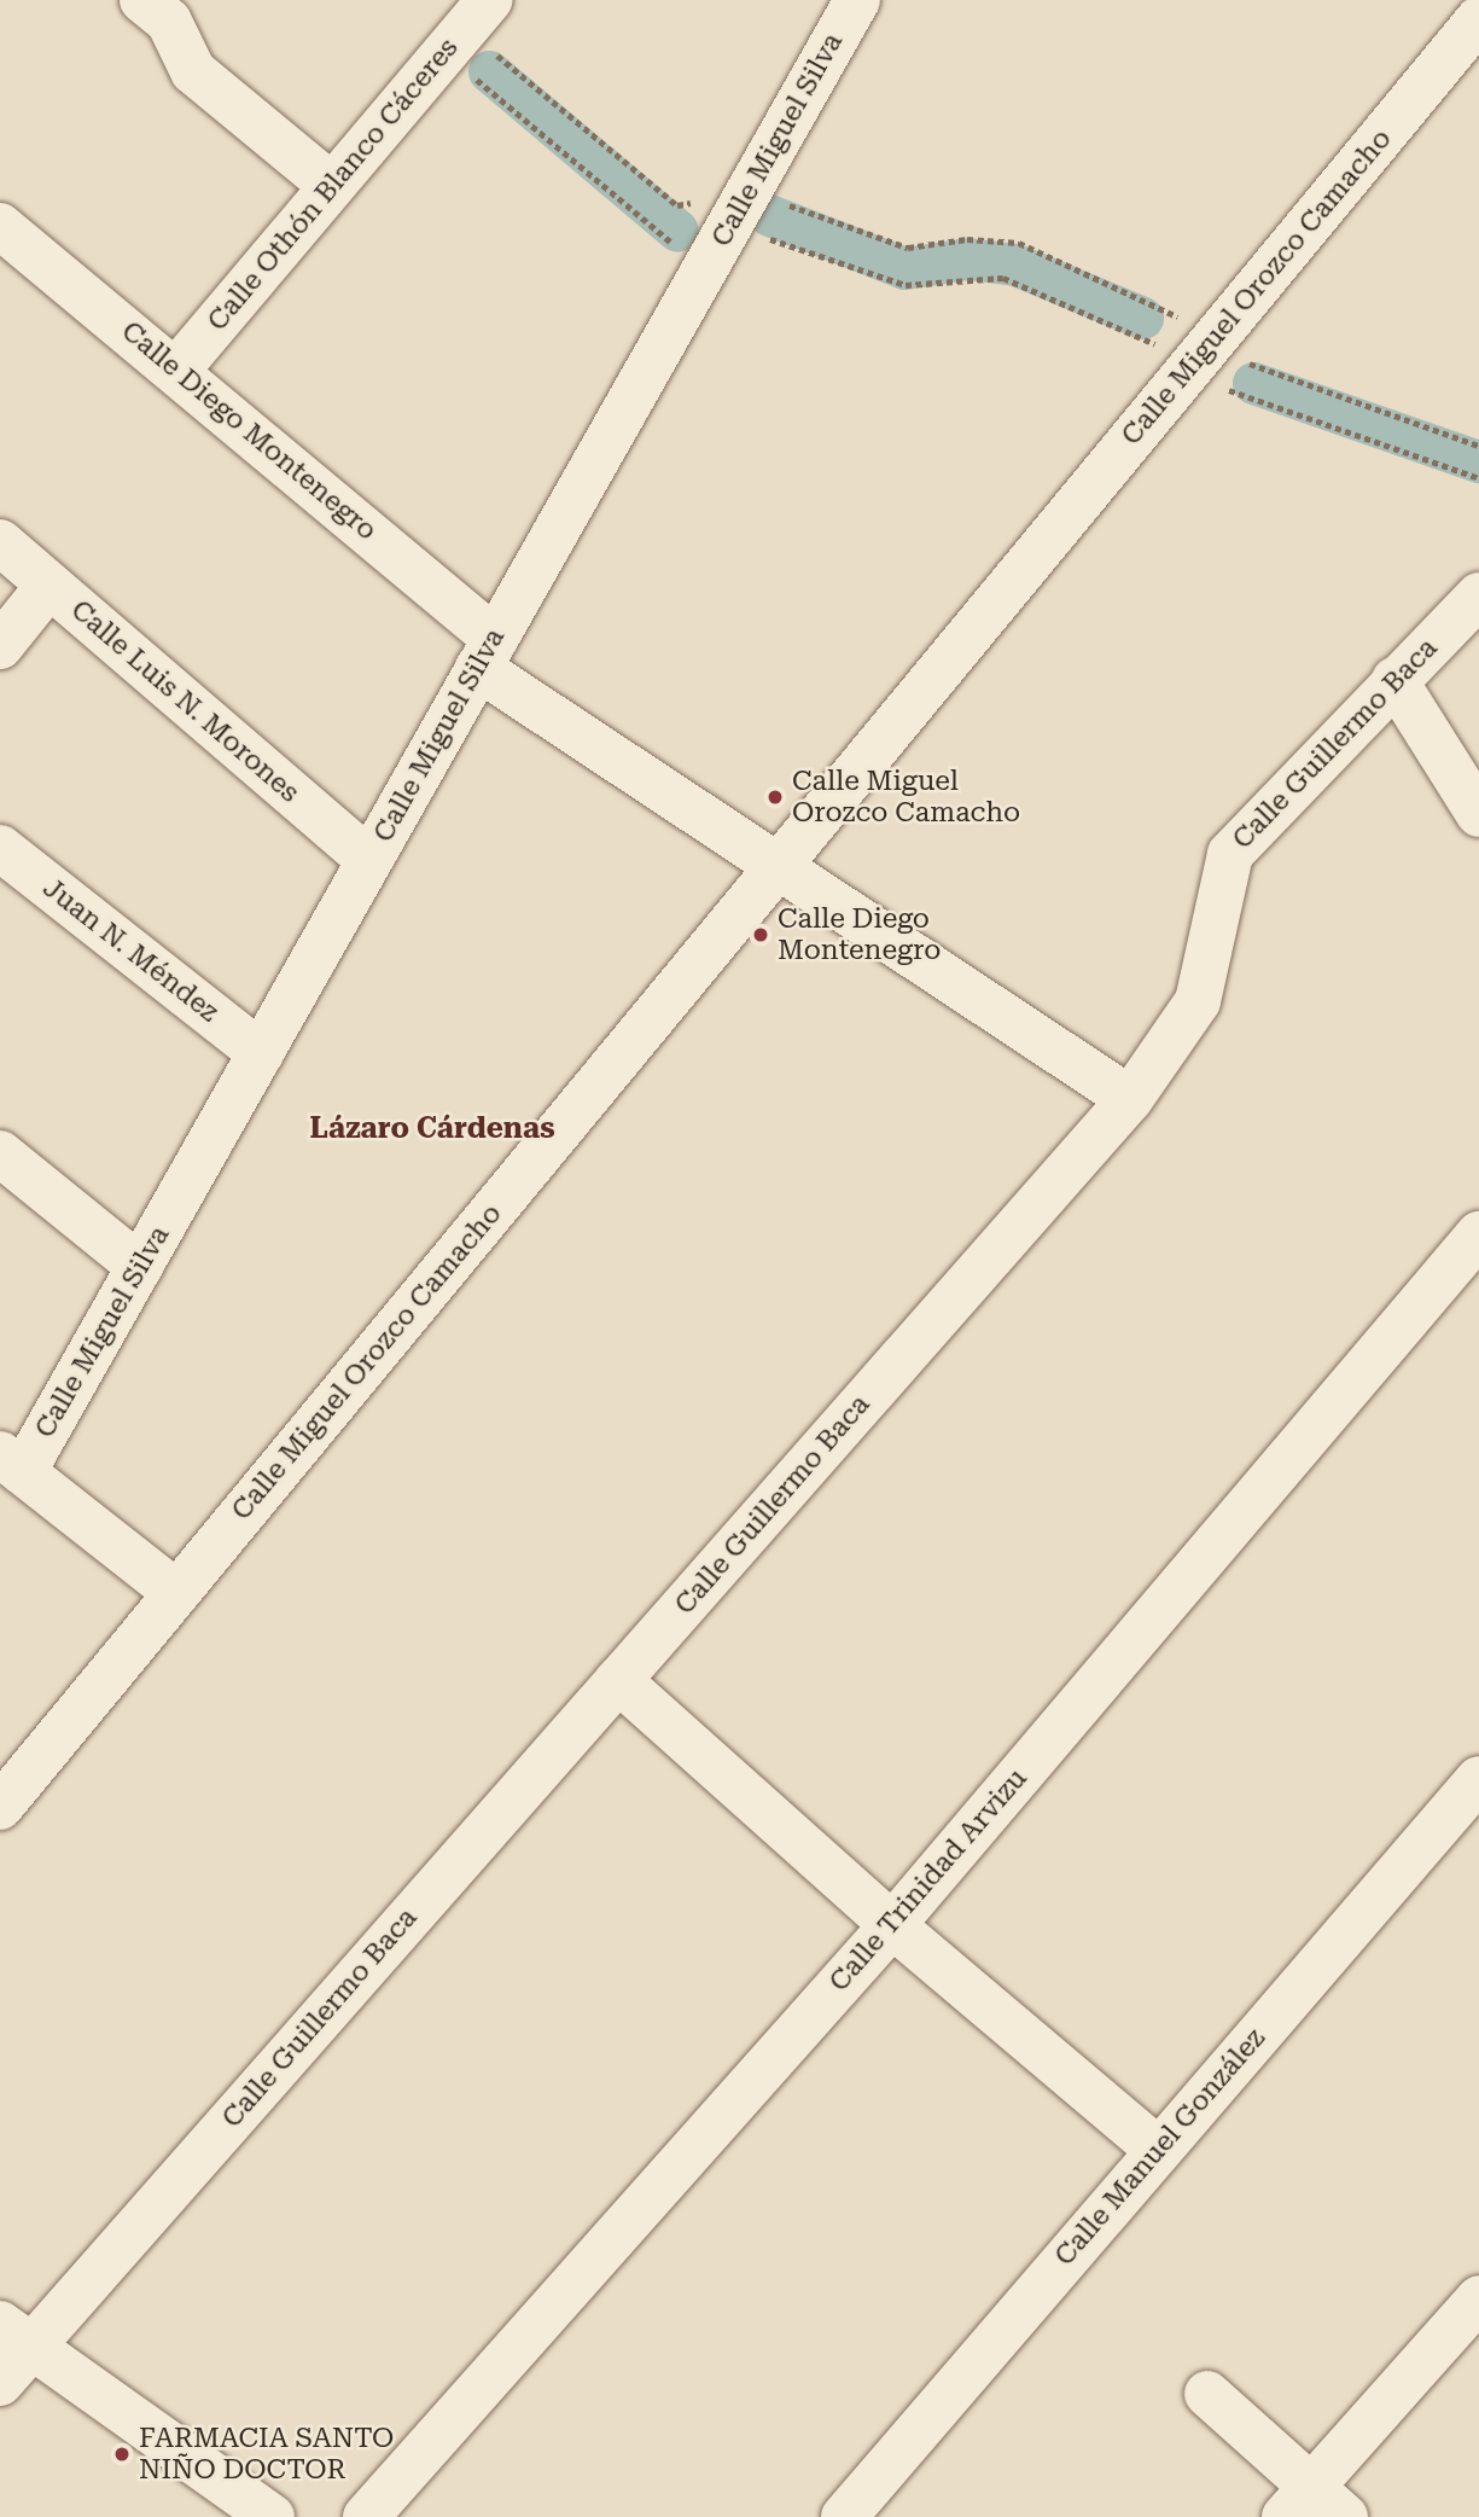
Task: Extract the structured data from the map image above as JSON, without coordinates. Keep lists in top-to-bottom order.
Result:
{
  "streets": {
    "street": [
      "Calle Miguel Silva",
      "Calle Othón Blanco Cáceres",
      "Calle Miguel Orozco Camacho",
      "Calle Diego Montenegro",
      "Calle Luis N. Morones",
      "Calle Guillermo Baca",
      "Juan N. Méndez",
      "Calle Trinidad Arvizu",
      "Calle Manuel González"
    ]
  },
  "crossings": [
    ["Calle Miguel Silva", "Calle Diego Montenegro"],
    ["Calle Miguel Silva", "Calle Luis N. Morones"],
    ["Calle Miguel Silva", "Juan N. Méndez"],
    ["Calle Othón Blanco Cáceres", "Calle Diego Montenegro"],
    ["Calle Miguel Orozco Camacho", "Calle Diego Montenegro"],
    ["Calle Diego Montenegro", "Calle Guillermo Baca"]
  ],
  "districts": ["Lázaro Cárdenas"],
  "places": ["Calle Miguel Orozco Camacho", "Calle Diego Montenegro", "FARMACIA SANTO NIÑO DOCTOR"]
}
